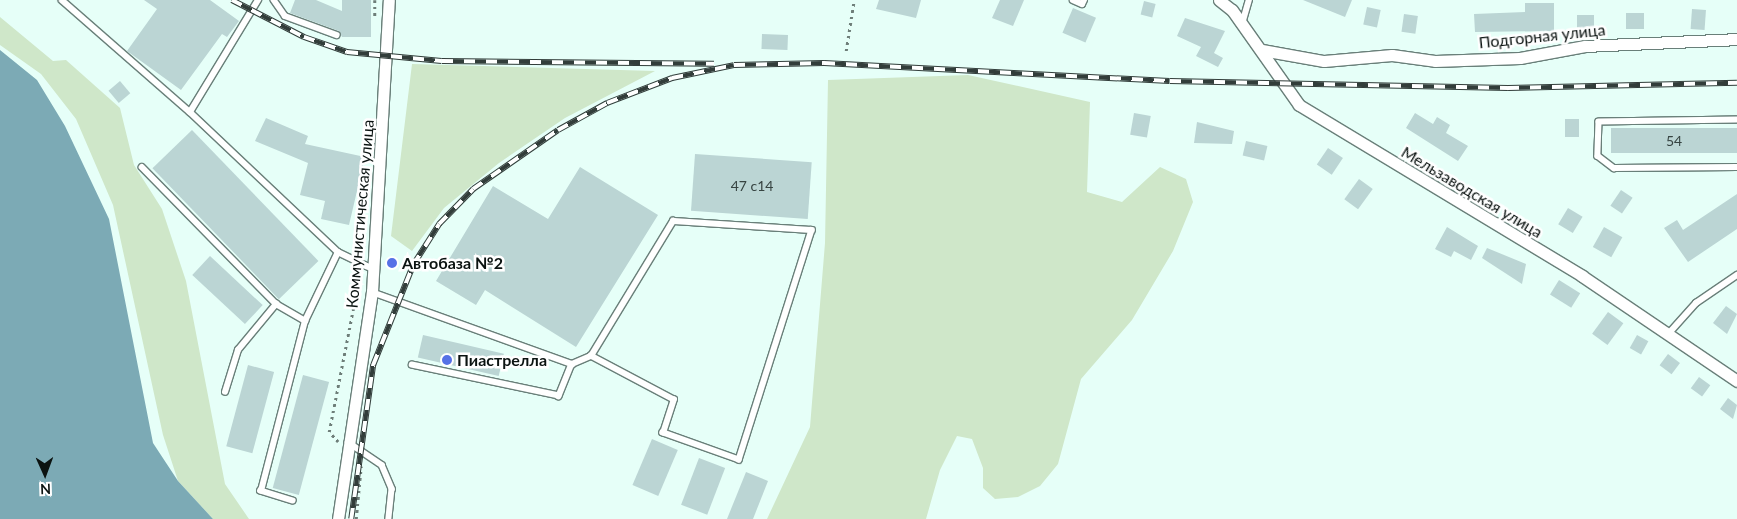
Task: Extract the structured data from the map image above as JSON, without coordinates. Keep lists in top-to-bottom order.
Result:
{
  "streets": {
    "street": ["Подгорная улица", "Мельзаводская улица", "Коммунистическая улица"]
  },
  "crossings": [
    ["Подгорная улица", "Мельзаводская улица"]
  ],
  "places": ["Автобаза №2", "Пиастрелла"],
  "house_numbers": ["54", "47 с14"],
  "north": "bottom"
}
